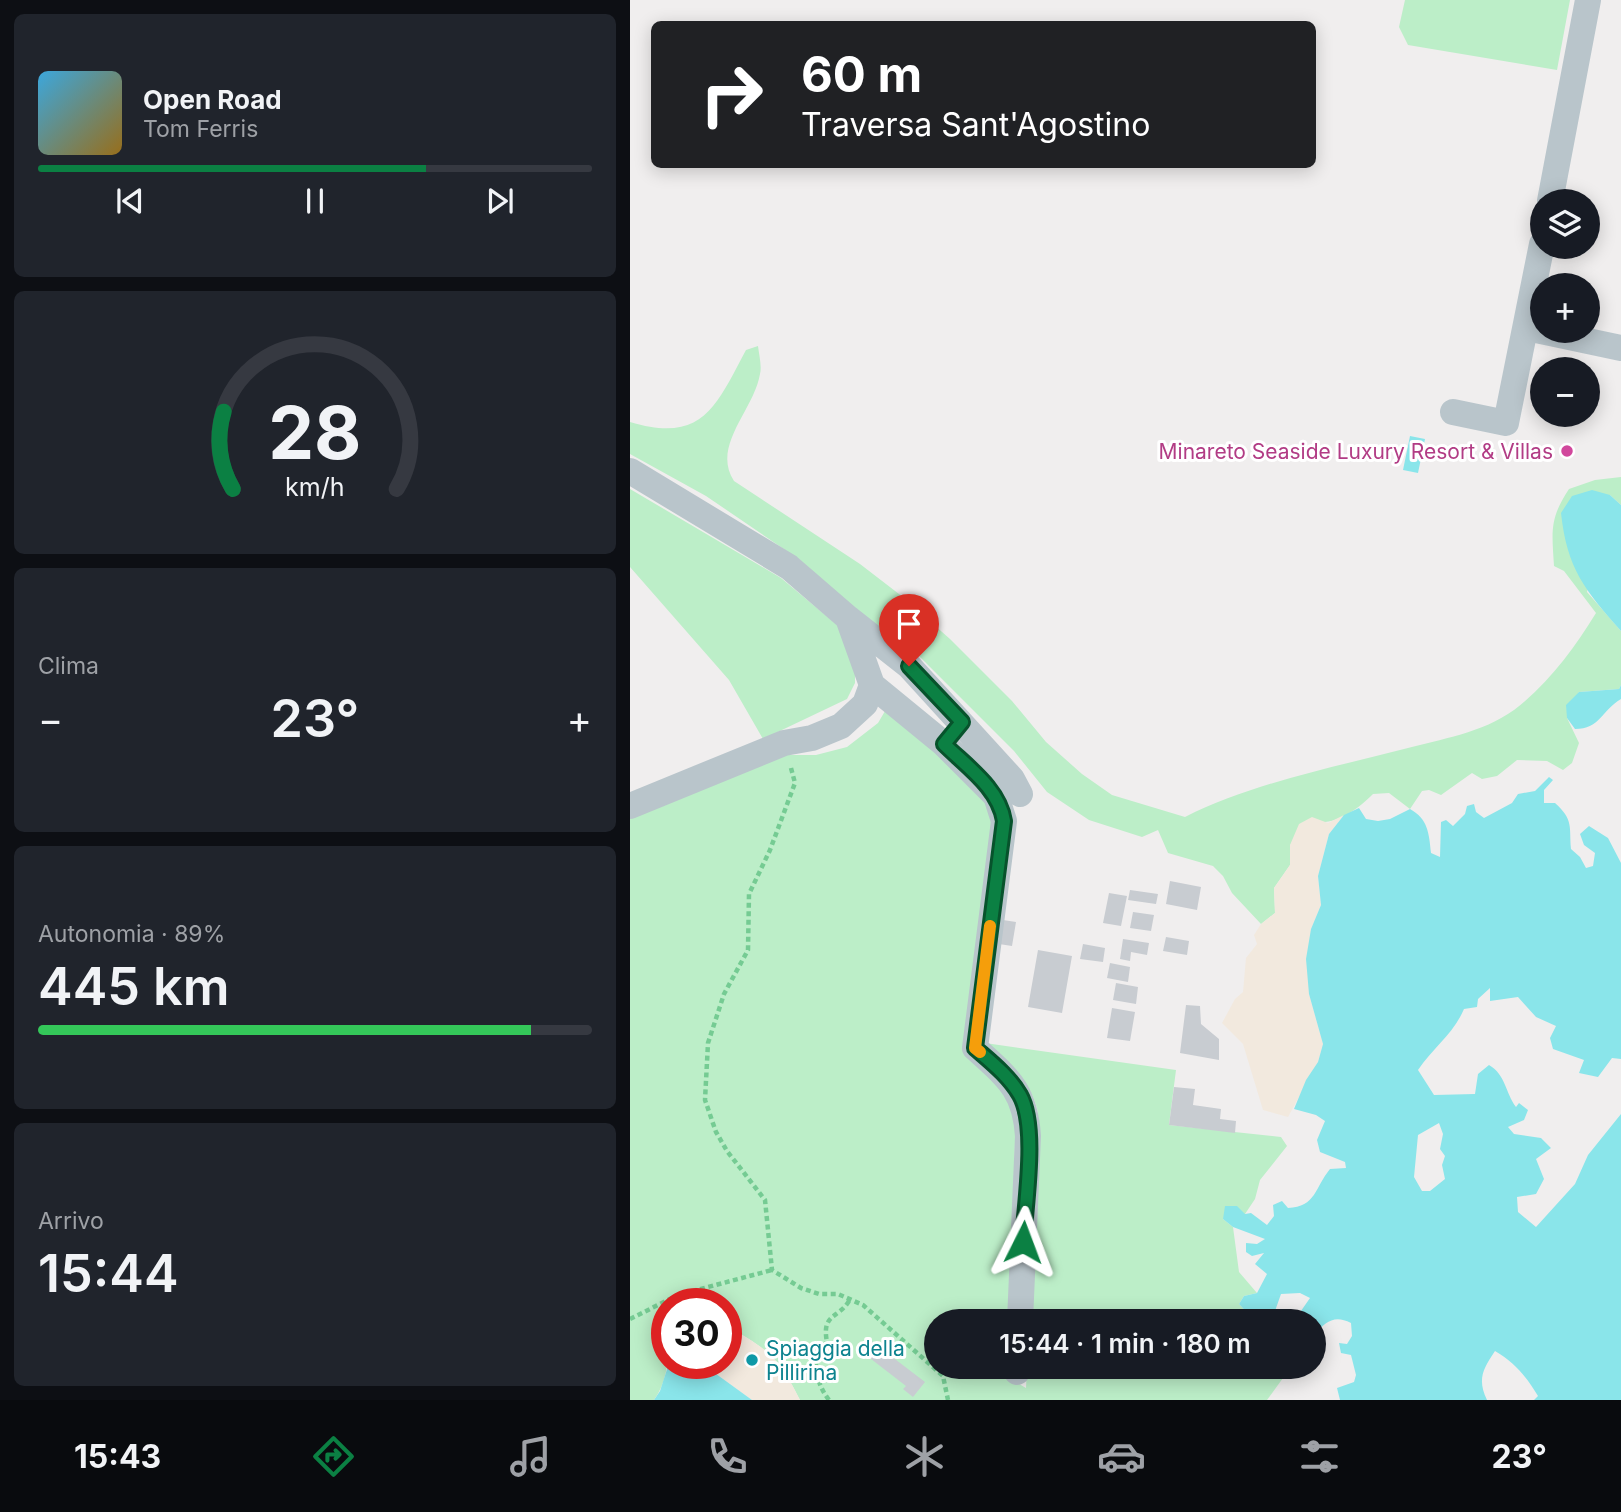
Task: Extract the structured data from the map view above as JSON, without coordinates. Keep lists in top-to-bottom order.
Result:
{
  "places": ["Minareto Seaside Luxury Resort & Villas", "Spiaggia della Pillirina"],
  "page": {
    "turn": ["60 m", "Traversa Sant'Agostino"],
    "song": ["Open Road", "Tom Ferris"],
    "map_buttons": ["+", "−"],
    "tile": [
      "Clima",
      ["Autonomia · 89%", "445 km"],
      ["Arrivo", "15:44"]
    ],
    "heat": ["−", "23°", "+"],
    "limit": "30",
    "trip": "15:44 · 1 min · 180 m",
    "tabs": ["15:43", "23°"],
    "gauge": ["28", "km/h"]
  }
}
